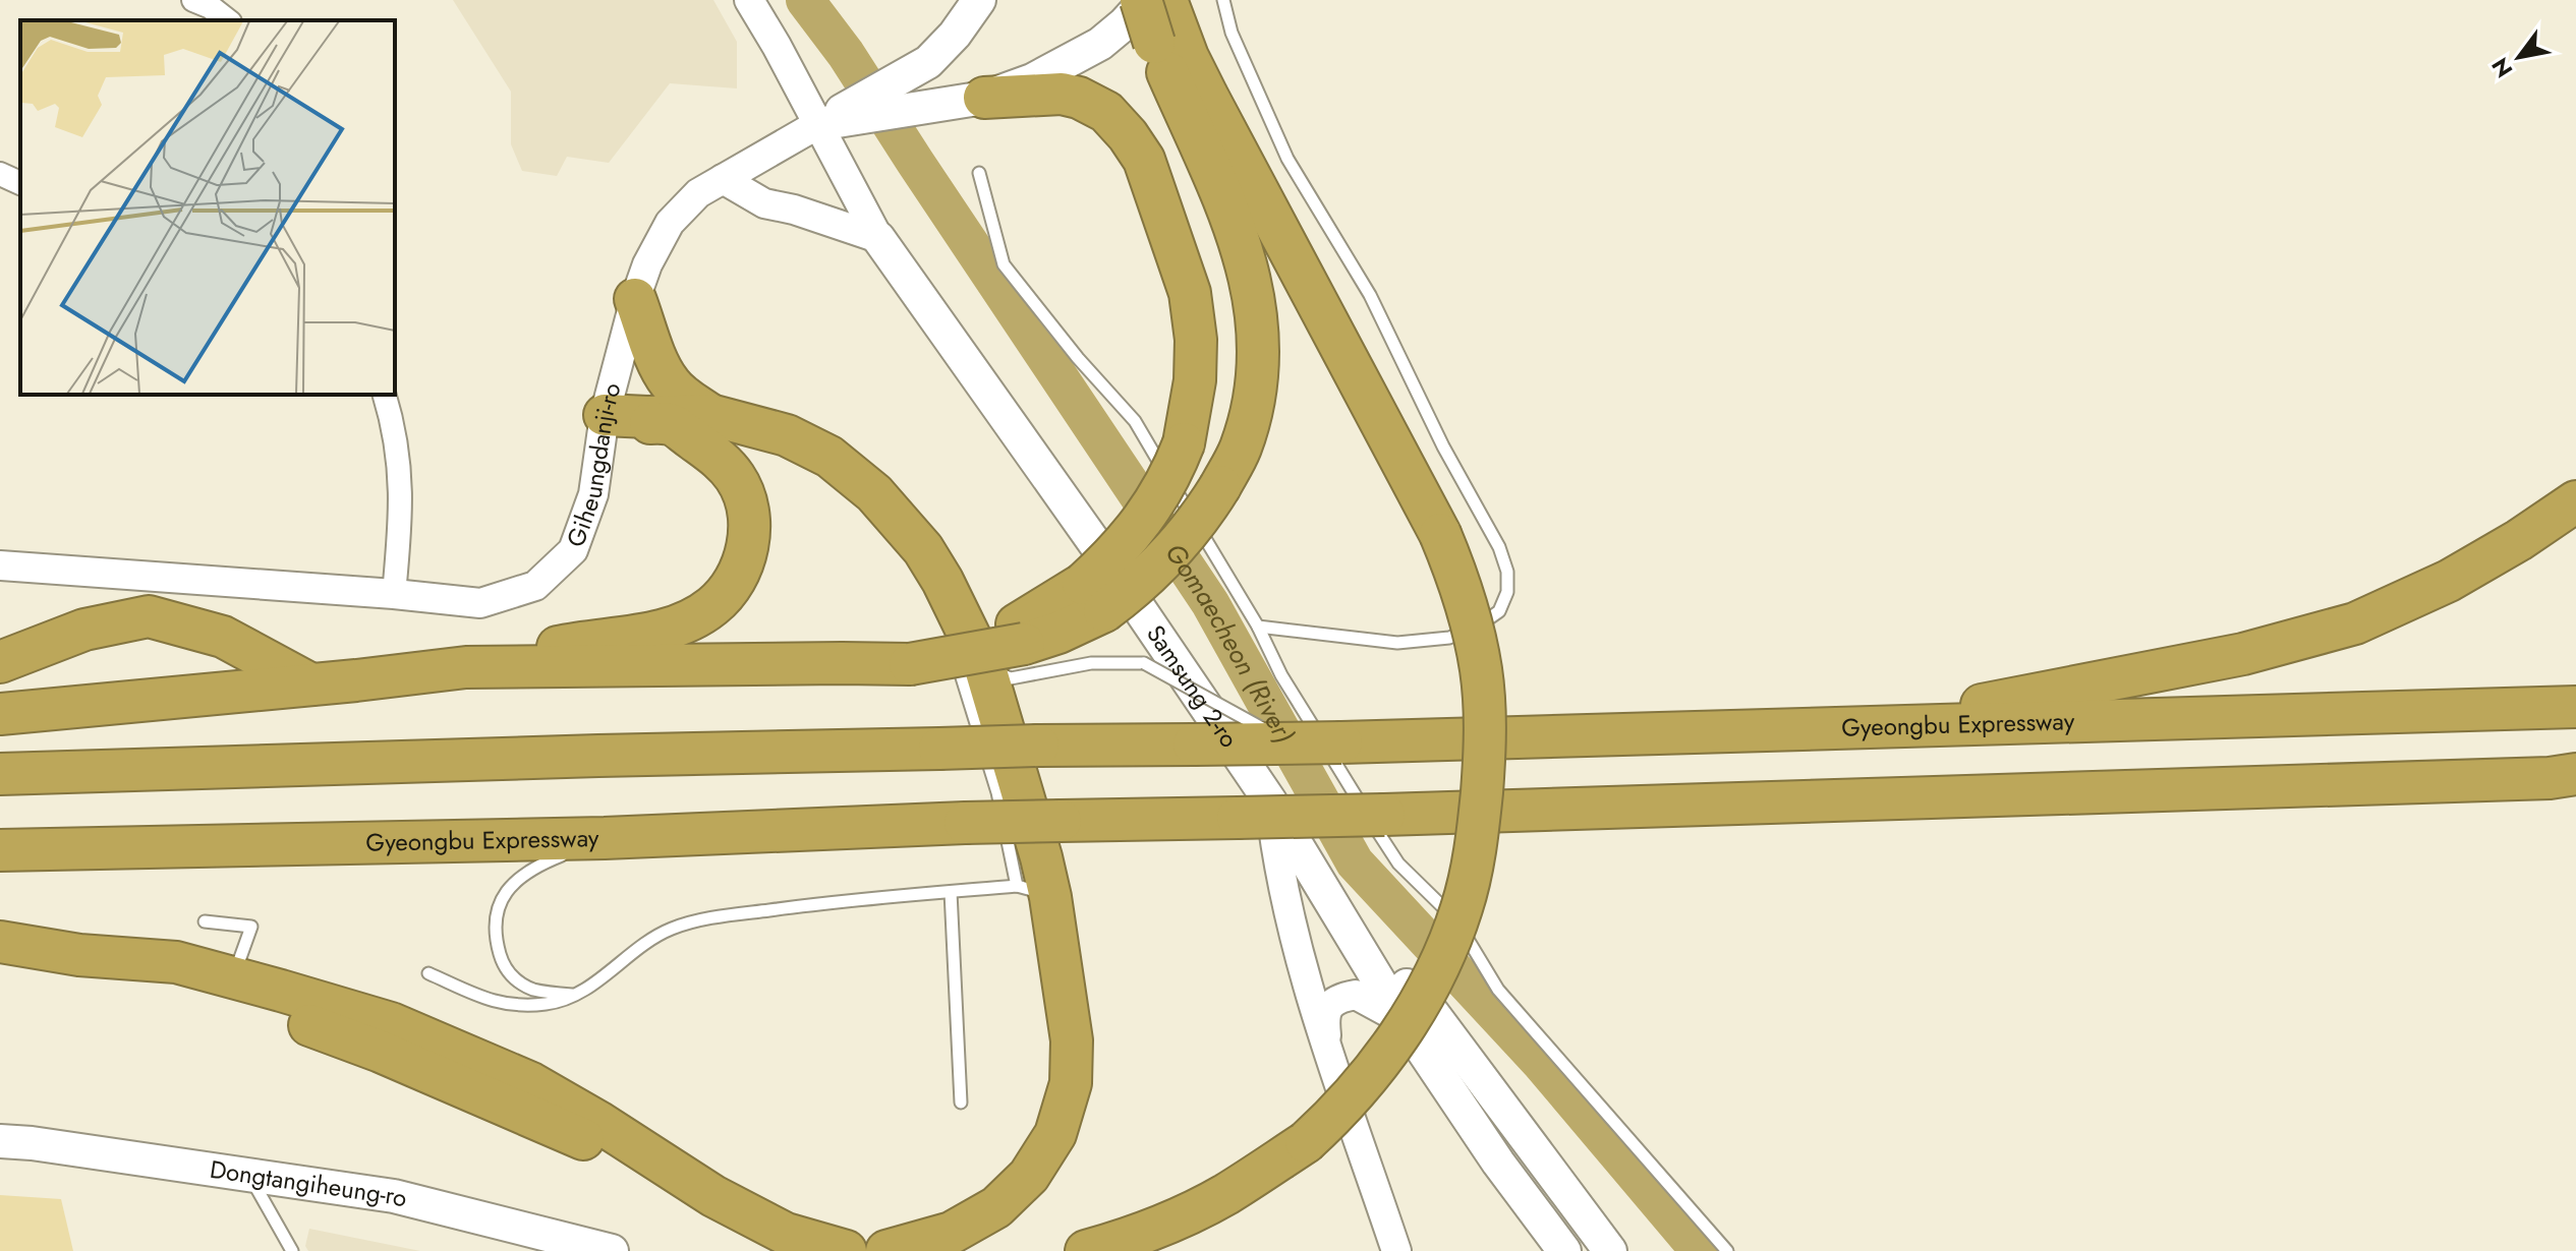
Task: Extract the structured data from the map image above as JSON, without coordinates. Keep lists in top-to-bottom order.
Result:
{
  "streets": {
    "highway": ["Gyeongbu Expressway"],
    "main road": ["Samsung 2-ro", "Dongtangiheung-ro"],
    "street": ["Giheungdanji-ro"]
  },
  "crossings": [
    ["Giheungdanji-ro", "Samsung 2-ro"],
    ["Samsung 2-ro", "Gyeongbu Expressway"]
  ],
  "water": ["Gomaecheon (River)"],
  "north": "bottom left"
}
